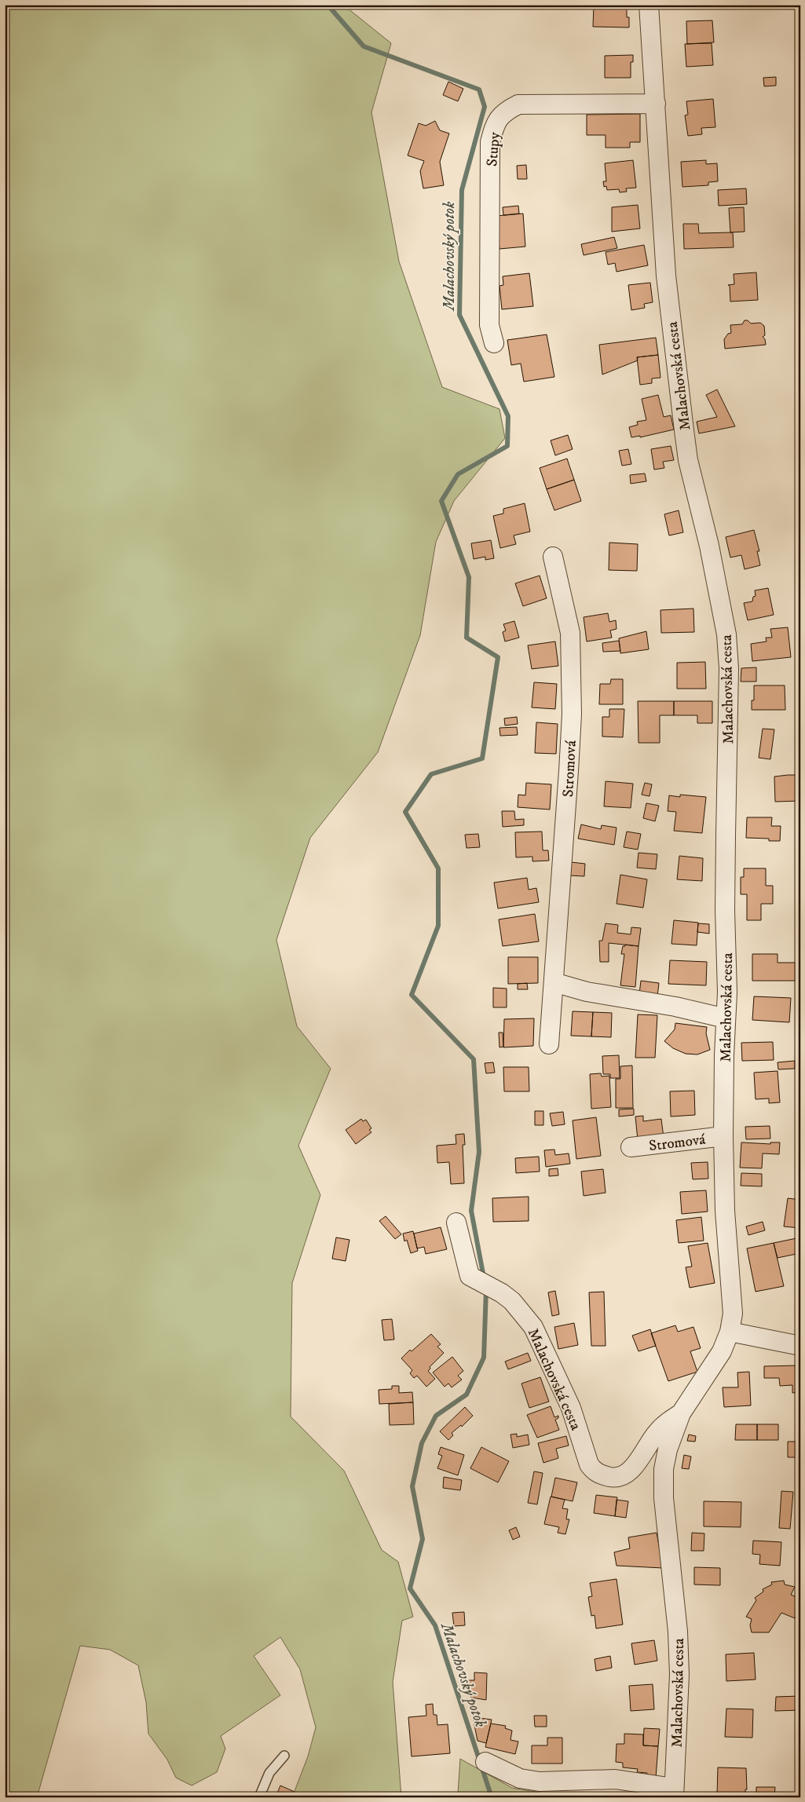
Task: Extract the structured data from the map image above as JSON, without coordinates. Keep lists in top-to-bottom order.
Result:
{
  "streets": {
    "street": ["Stupy", "Malachovská cesta", "Stromová"]
  },
  "crossings": [
    ["Stupy", "Malachovská cesta"],
    ["Malachovská cesta", "Stromová"]
  ],
  "water": ["Malachovský potok"]
}
